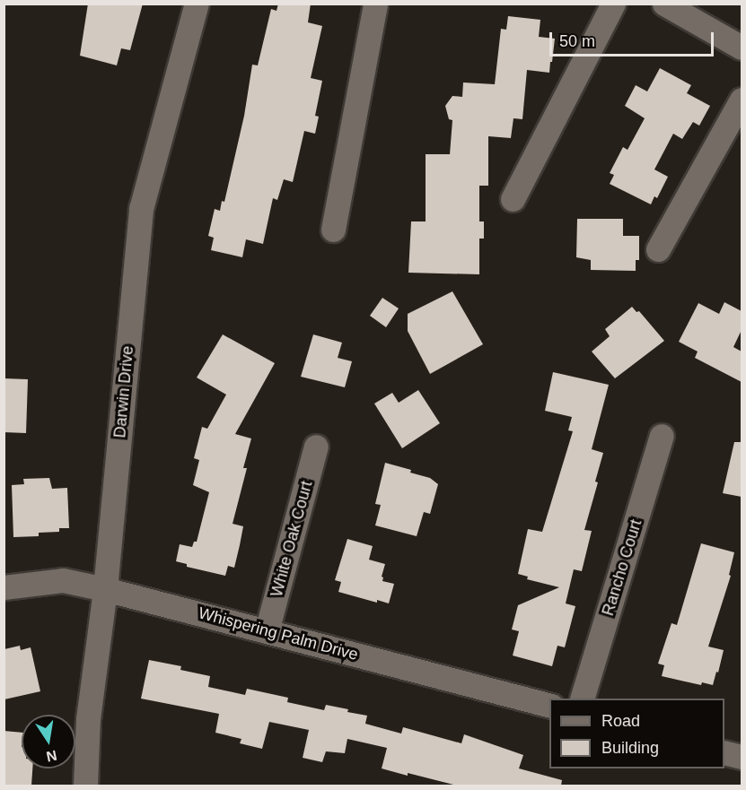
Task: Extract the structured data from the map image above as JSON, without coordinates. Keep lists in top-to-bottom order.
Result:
{
  "streets": {
    "street": [
      "Darwin Drive",
      "White Oak Court",
      "Rancho Court",
      "Whispering Palm Drive"
    ]
  },
  "crossings": [
    ["Darwin Drive", "Whispering Palm Drive"],
    ["White Oak Court", "Whispering Palm Drive"]
  ],
  "legend": ["Road", "Building"],
  "scale_bar": "50 m",
  "north": "bottom"
}
